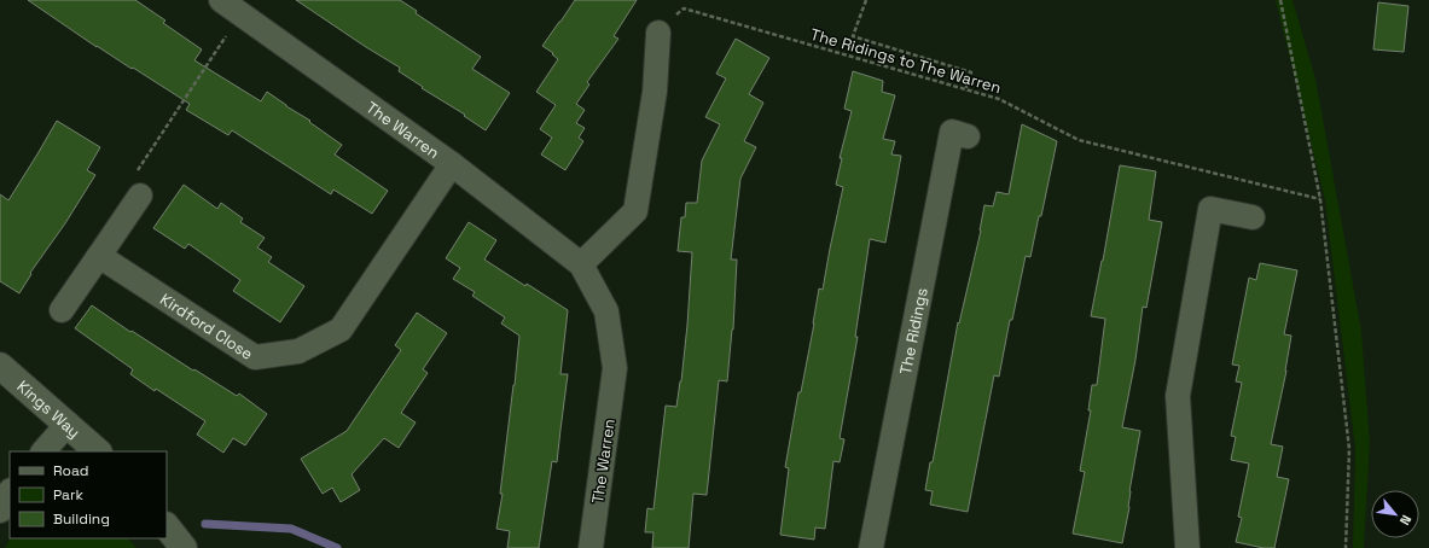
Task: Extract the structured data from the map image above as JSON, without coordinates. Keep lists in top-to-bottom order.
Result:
{
  "streets": {
    "street": [
      "The Warren",
      "Kirdford Close",
      "The Ridings",
      "Kings Way"
    ],
    "path": ["The Ridings to The Warren"]
  },
  "crossings": [
    ["The Warren", "Kirdford Close"]
  ],
  "legend": ["Road", "Park", "Building"],
  "north": "bottom right"
}
